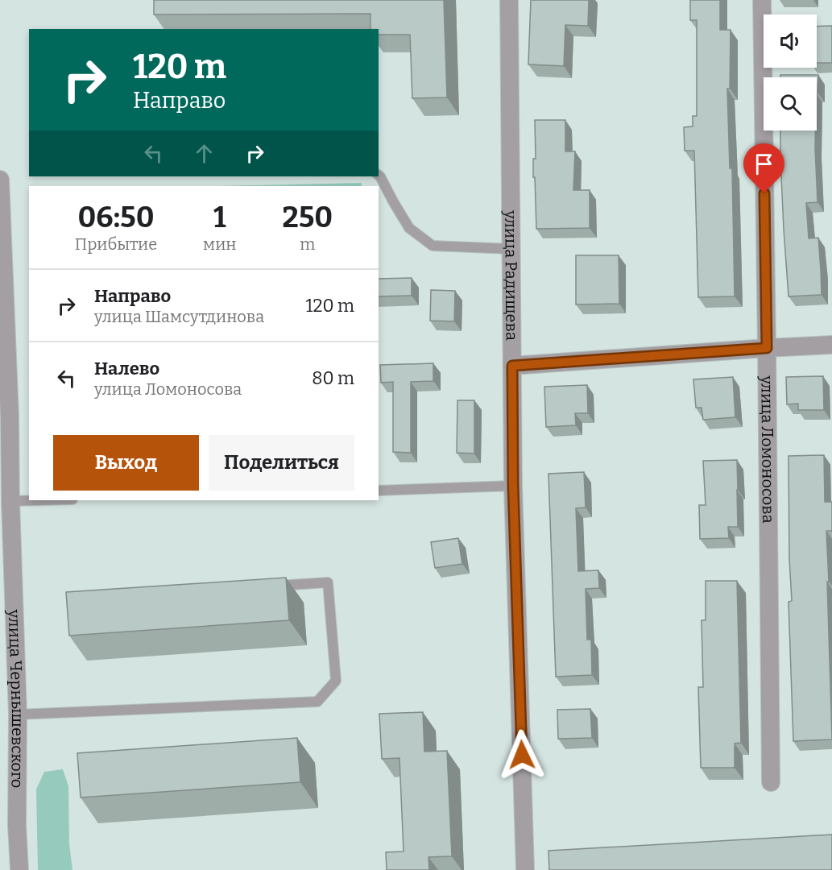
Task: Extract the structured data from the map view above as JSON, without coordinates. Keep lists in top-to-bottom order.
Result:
{
  "streets": {
    "street": ["улица Радищева", "улица Ломоносова", "улица Чернышевского"]
  },
  "page": {
    "turn": ["120 m", "Направо"],
    "eta": [
      "06:50",
      "Прибытие",
      "1",
      "мин",
      "250",
      "m"
    ],
    "list": [
      {
        "name": "Направо",
        "note": "улица Шамсутдинова",
        "value": "120 m"
      },
      {
        "name": "Налево",
        "note": "улица Ломоносова",
        "value": "80 m"
      }
    ],
    "buttons": ["Выход", "Поделиться"]
  }
}
